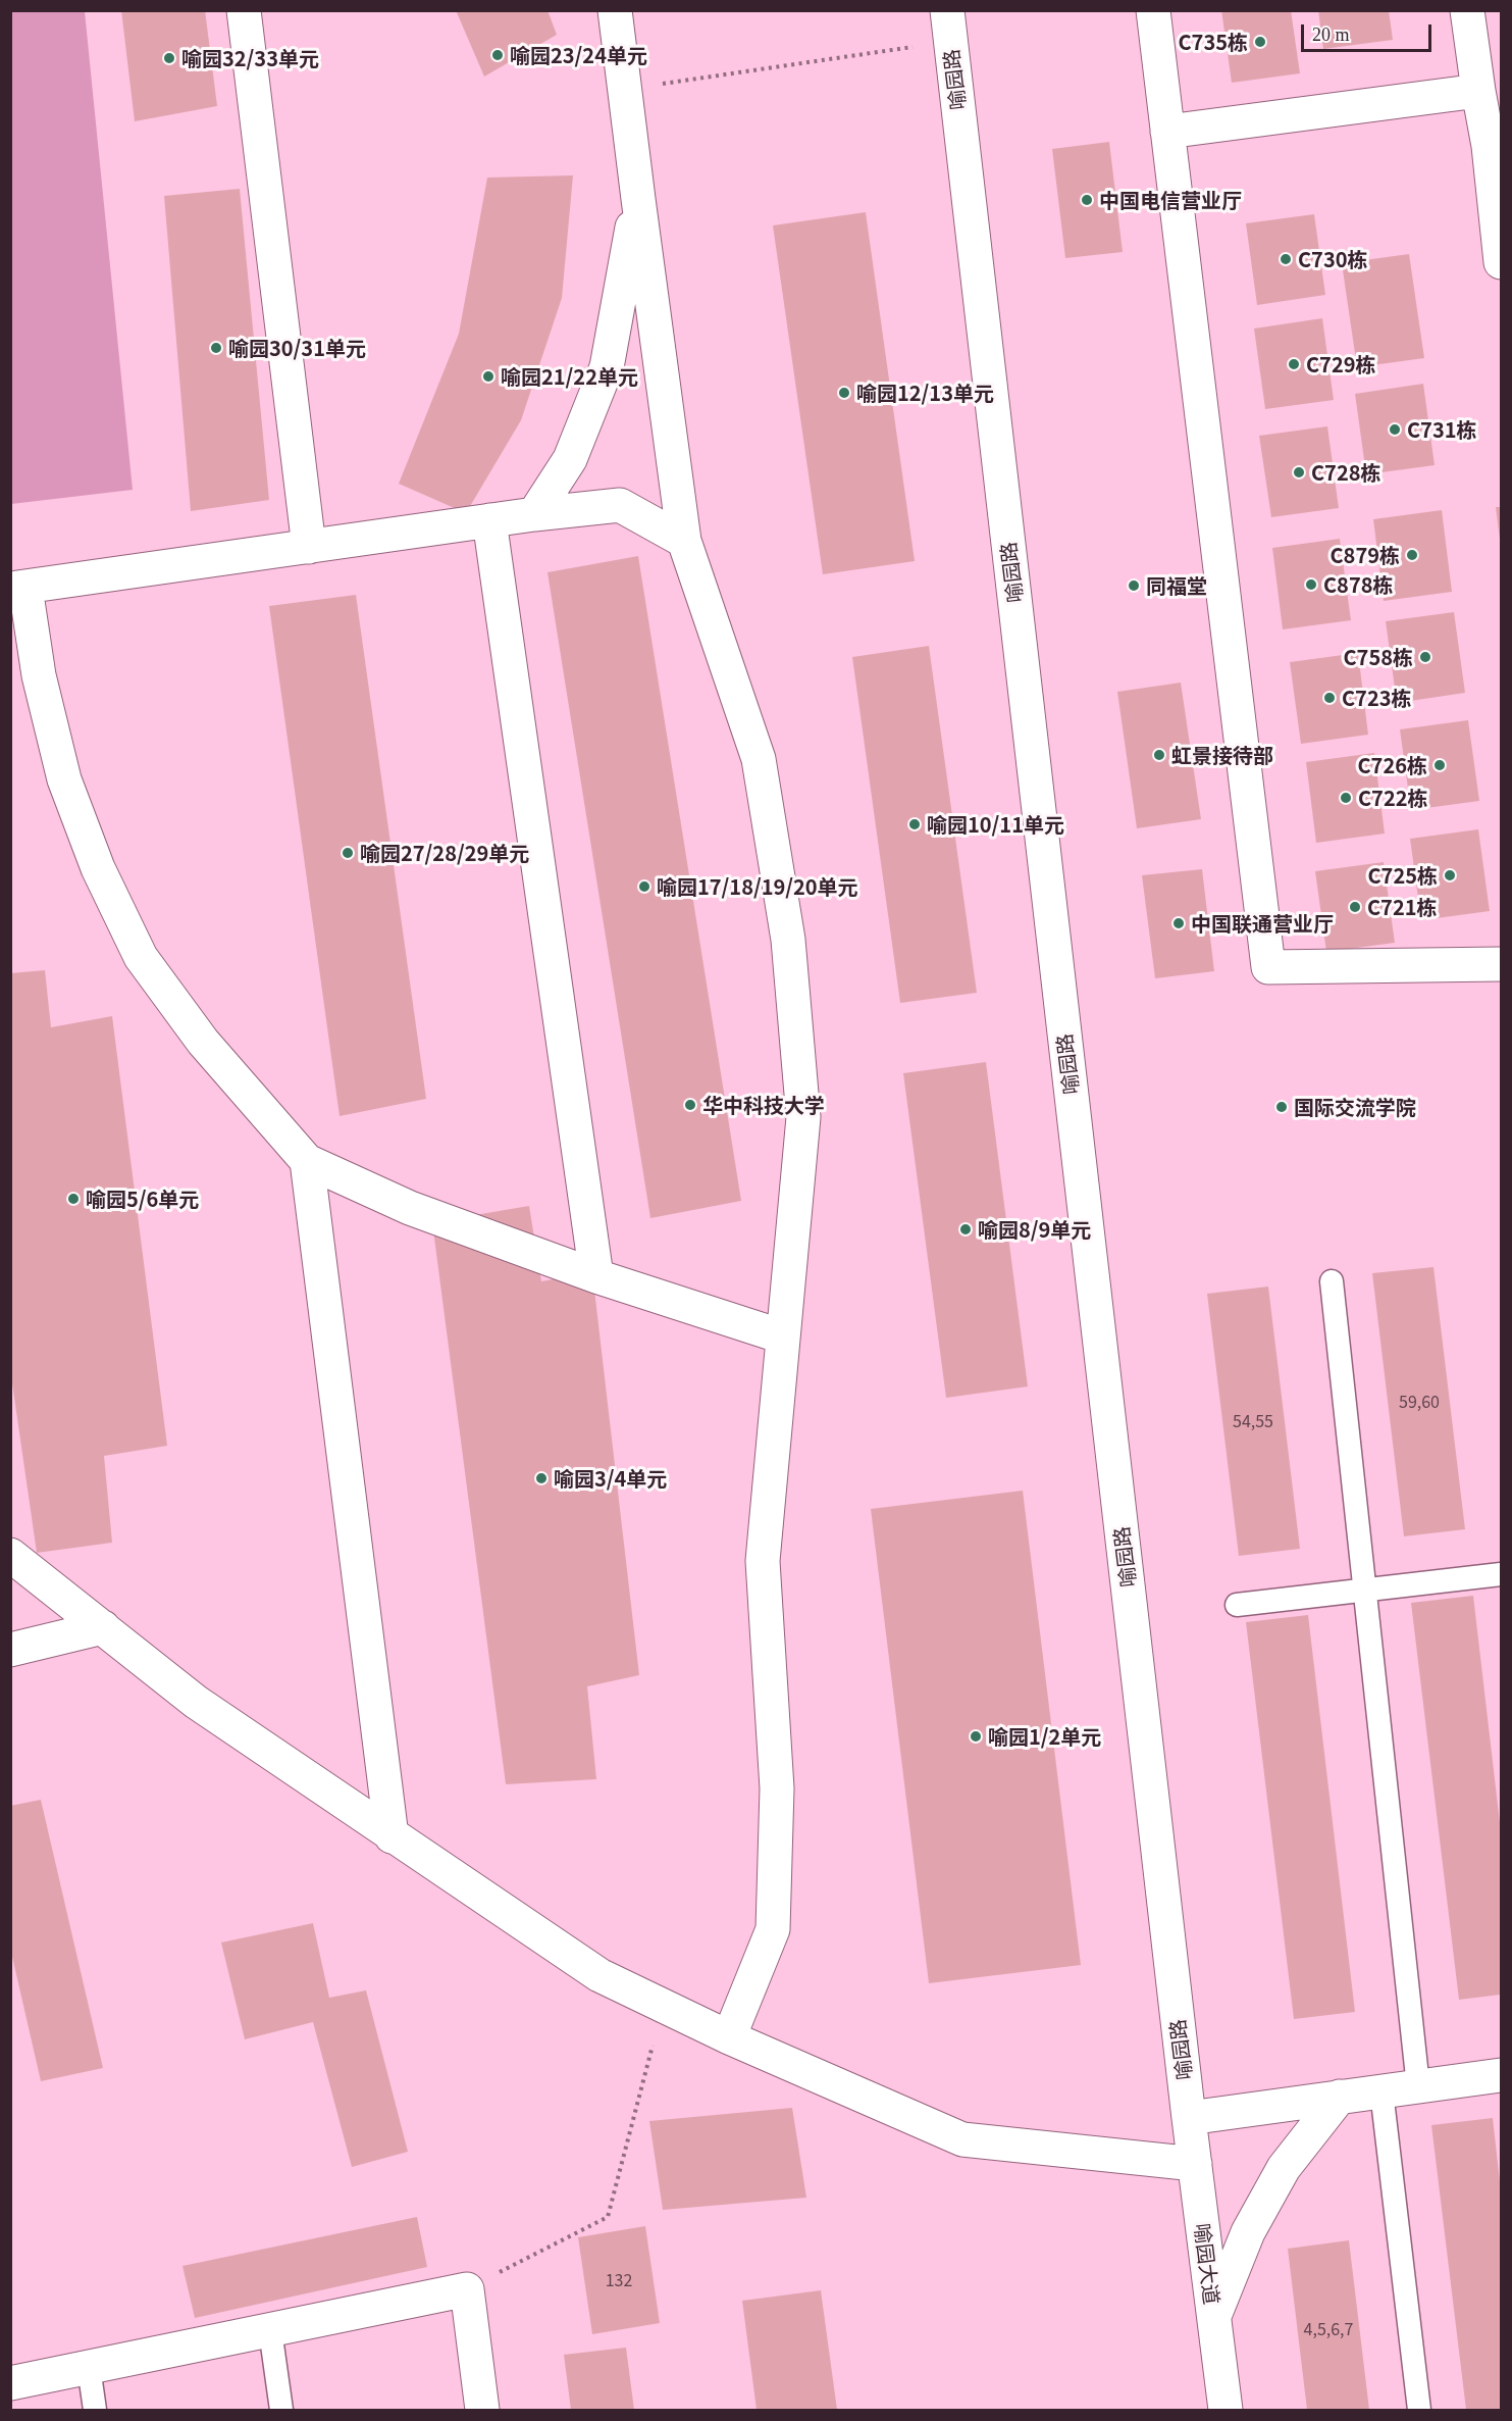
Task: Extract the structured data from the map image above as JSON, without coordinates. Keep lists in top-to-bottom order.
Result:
{
  "streets": {
    "street": ["喻园路", "喻园大道"]
  },
  "crossings": [
    ["喻园路", "喻园大道"]
  ],
  "places": [
    "C735栋",
    "喻园23/24单元",
    "喻园32/33单元",
    "中国电信营业厅",
    "C730栋",
    "喻园30/31单元",
    "C729栋",
    "喻园21/22单元",
    "喻园12/13单元",
    "C731栋",
    "C728栋",
    "C879栋",
    "C878栋",
    "同福堂",
    "C758栋",
    "C723栋",
    "虹景接待部",
    "C726栋",
    "C722栋",
    "喻园10/11单元",
    "喻园27/28/29单元",
    "C725栋",
    "喻园17/18/19/20单元",
    "C721栋",
    "中国联通营业厅",
    "华中科技大学",
    "国际交流学院",
    "喻园5/6单元",
    "喻园8/9单元",
    "喻园3/4单元",
    "喻园1/2单元"
  ],
  "house_numbers": [
    "59,60",
    "54,55",
    "132",
    "4,5,6,7"
  ],
  "scale_bar": "20 m"
}
